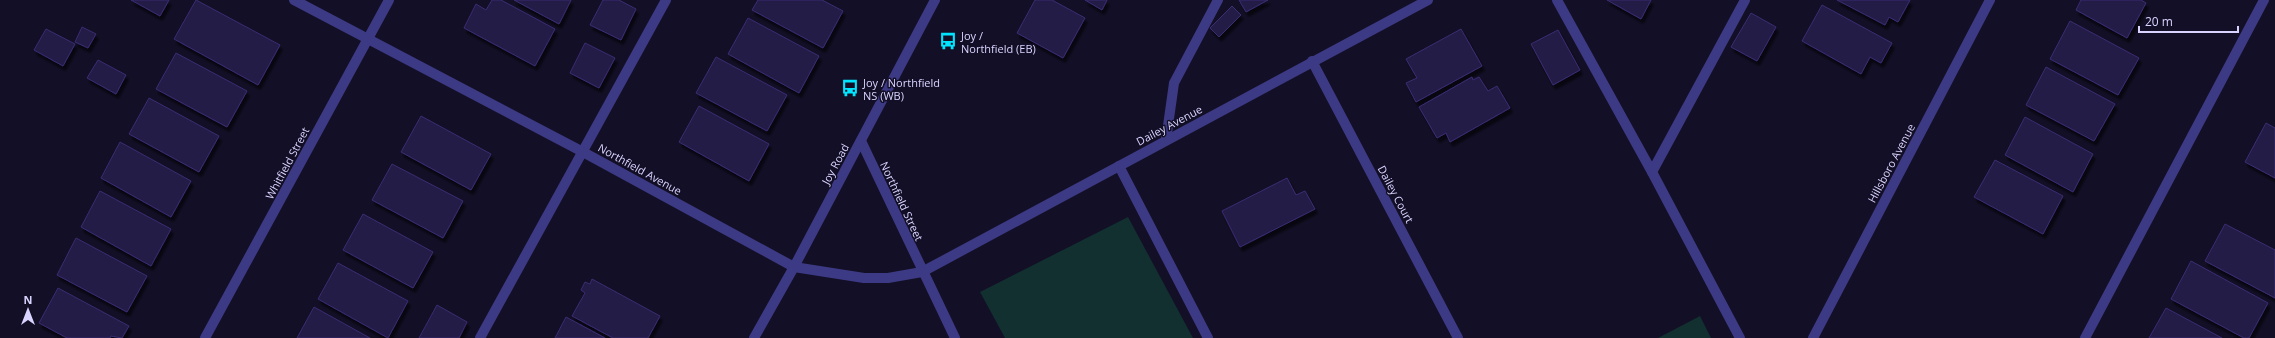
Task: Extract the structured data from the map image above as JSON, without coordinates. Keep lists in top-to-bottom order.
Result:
{
  "streets": {
    "street": [
      "Dailey Avenue",
      "Whitfield Street",
      "Hillsboro Avenue",
      "Joy Road",
      "Northfield Avenue",
      "Dailey Court",
      "Northfield Street"
    ]
  },
  "crossings": [
    ["Dailey Avenue", "Northfield Avenue"],
    ["Dailey Avenue", "Dailey Court"],
    ["Dailey Avenue", "Northfield Street"],
    ["Whitfield Street", "Northfield Avenue"],
    ["Joy Road", "Northfield Avenue"],
    ["Joy Road", "Northfield Street"],
    ["Northfield Avenue", "Northfield Street"]
  ],
  "places": {
    "bus stop": ["Joy / Northfield (EB)", "Joy / Northfield NS (WB)"]
  },
  "scale_bar": "20 m",
  "north": "top"
}
